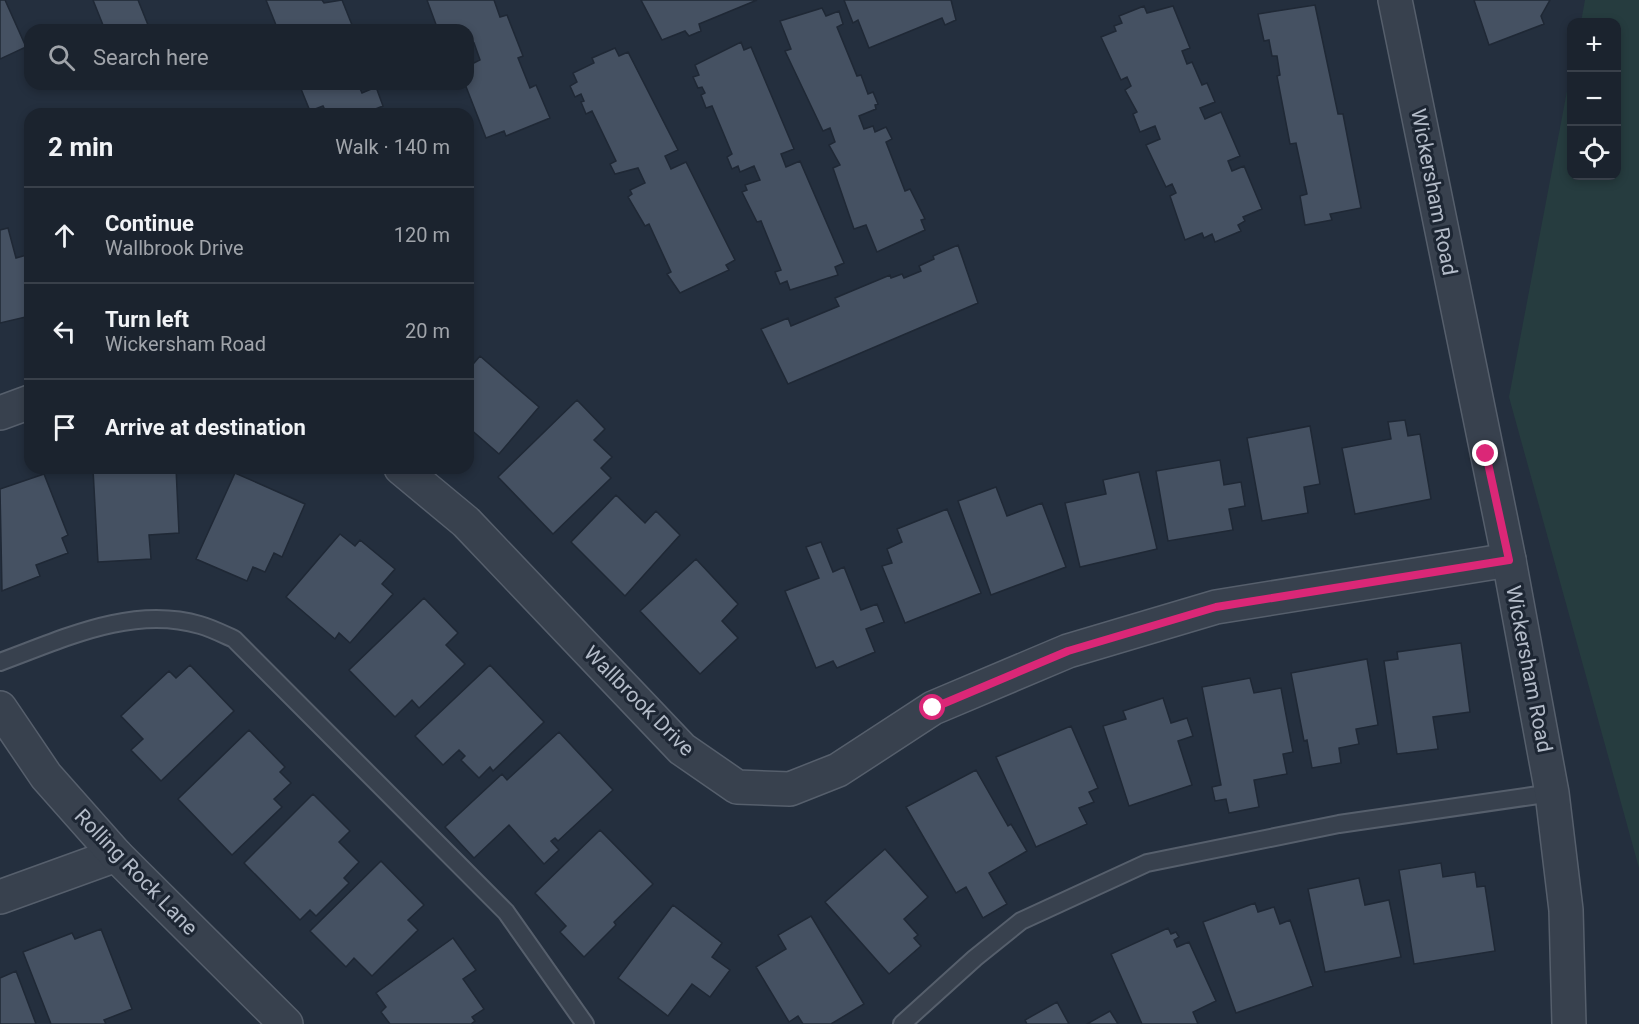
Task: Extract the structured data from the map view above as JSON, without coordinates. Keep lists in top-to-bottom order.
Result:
{
  "streets": {
    "street": ["Wickersham Road", "Wallbrook Drive", "Rolling Rock Lane"]
  },
  "crossings": [
    ["Wickersham Road", "Wallbrook Drive"]
  ],
  "page": {
    "map_buttons": ["+", "−"],
    "search": "Search here",
    "heading": ["2 min", "Walk · 140 m"],
    "list": [
      ["Continue", "Wallbrook Drive", "120 m"],
      ["Turn left", "Wickersham Road", "20 m"],
      "Arrive at destination"
    ]
  }
}
